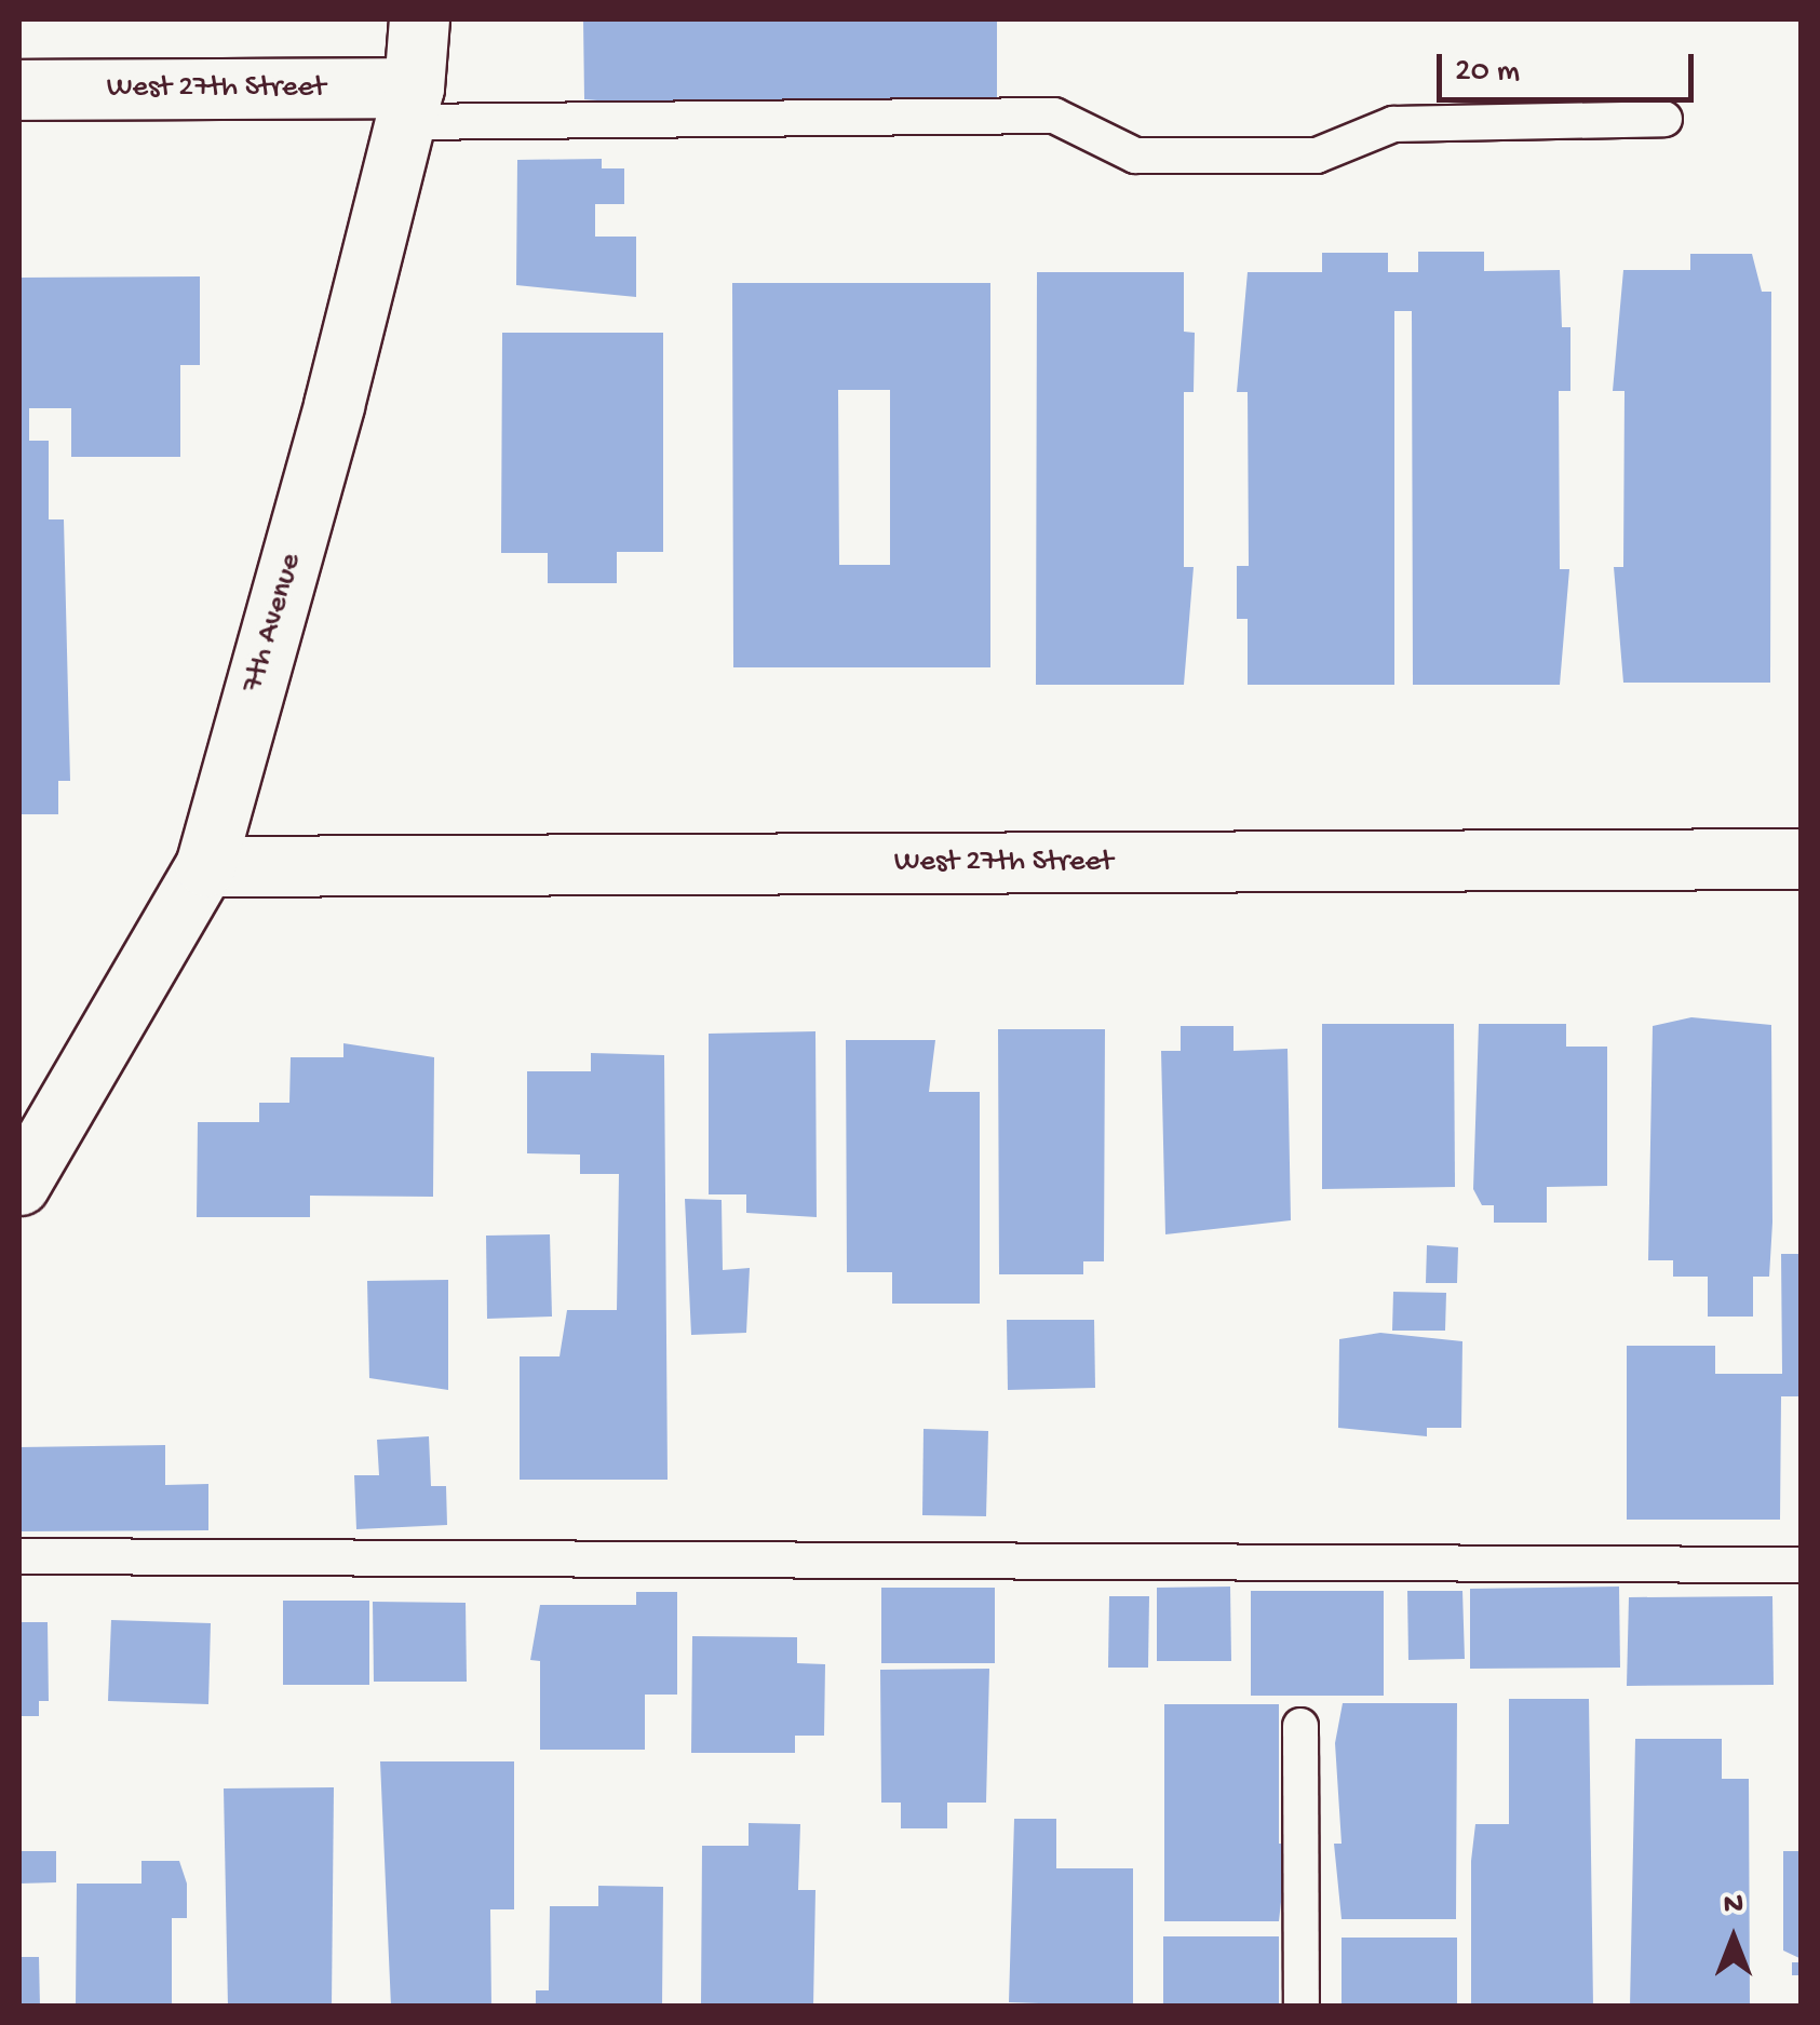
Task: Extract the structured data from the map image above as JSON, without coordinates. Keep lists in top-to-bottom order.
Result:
{
  "streets": {
    "street": ["West 27th Street", "7th Avenue"]
  },
  "crossings": [
    ["West 27th Street", "7th Avenue"]
  ],
  "scale_bar": "20 m",
  "north": "top"
}
